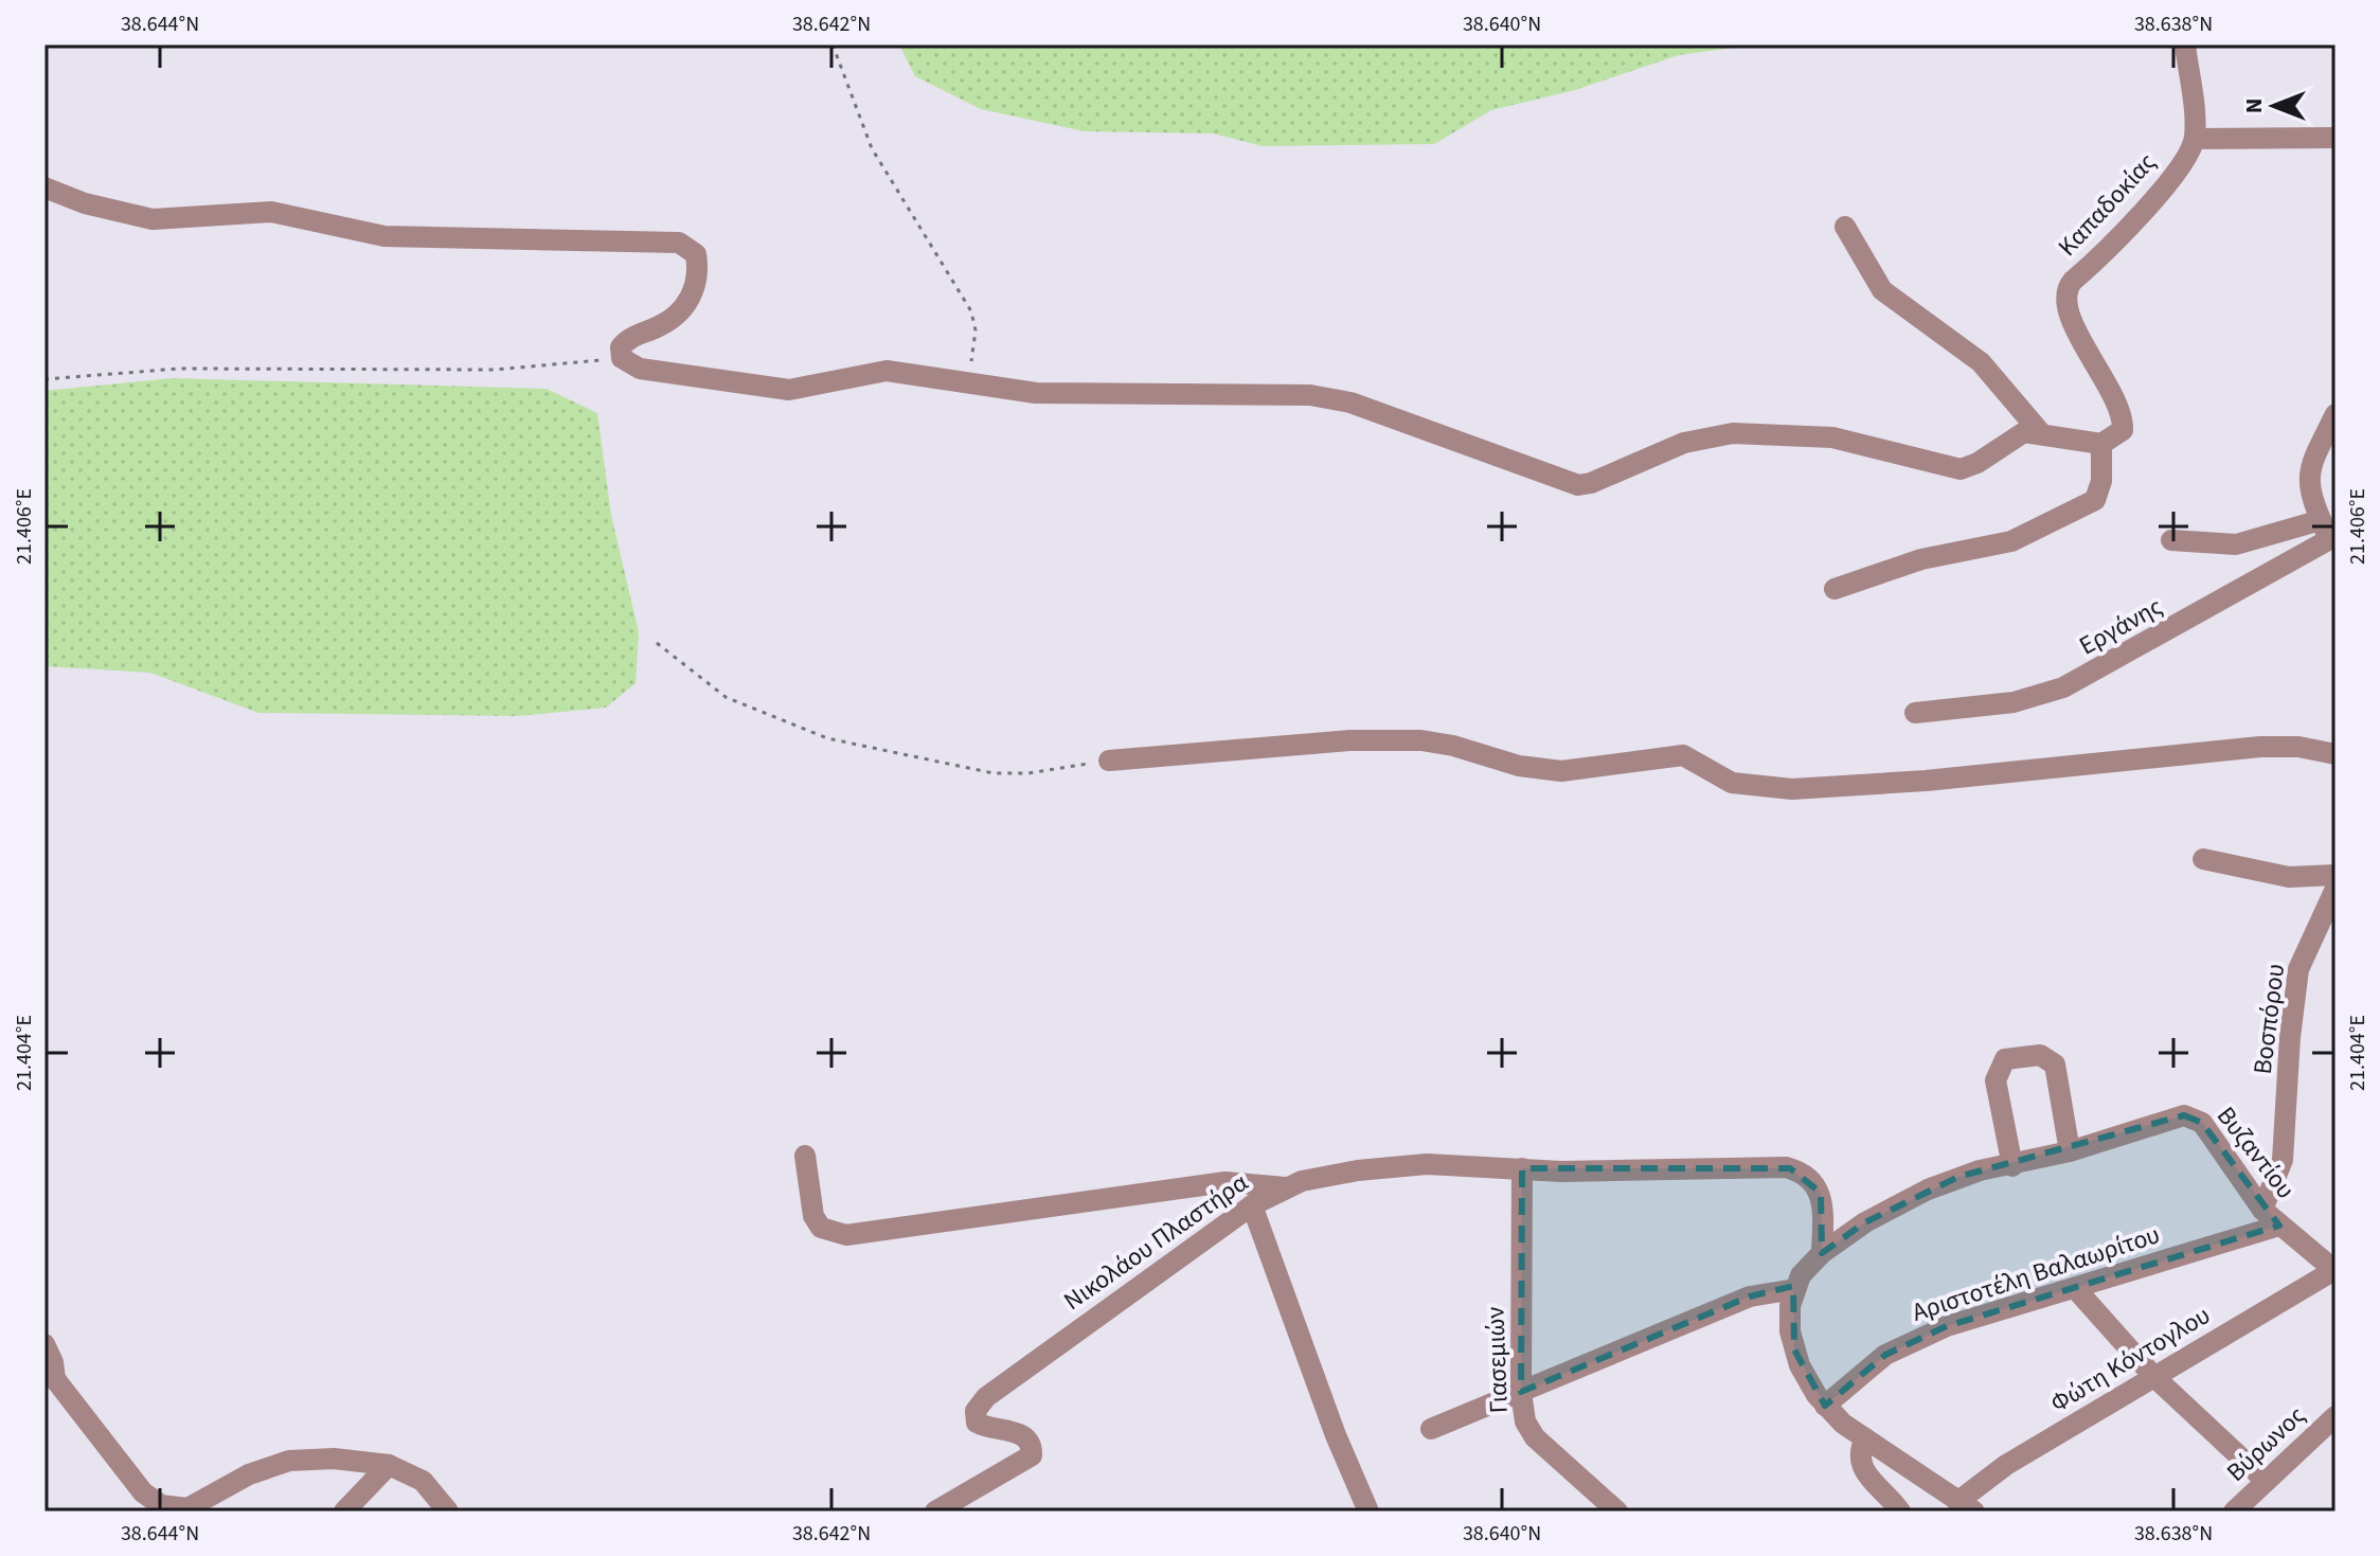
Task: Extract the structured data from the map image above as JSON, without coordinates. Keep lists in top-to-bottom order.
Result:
{
  "streets": {
    "street": [
      "Καπαδοκίας",
      "Εργάνης",
      "Βοσπόρου",
      "Βυζαντίου",
      "Νικολάου Πλαστήρα",
      "Αριστοτέλη Βαλαωρίτου",
      "Φώτη Κόντογλου",
      "Γιασεμιών",
      "Βύρωνος"
    ]
  },
  "crossings": [
    ["Βοσπόρου", "Βυζαντίου"],
    ["Βυζαντίου", "Αριστοτέλη Βαλαωρίτου"],
    ["Βυζαντίου", "Φώτη Κόντογλου"],
    ["Νικολάου Πλαστήρα", "Γιασεμιών"]
  ],
  "north": "left",
  "coordinates": [
    "38.644°N",
    "38.642°N",
    "38.640°N",
    "38.638°N",
    "21.406°E",
    "21.404°E"
  ]
}
